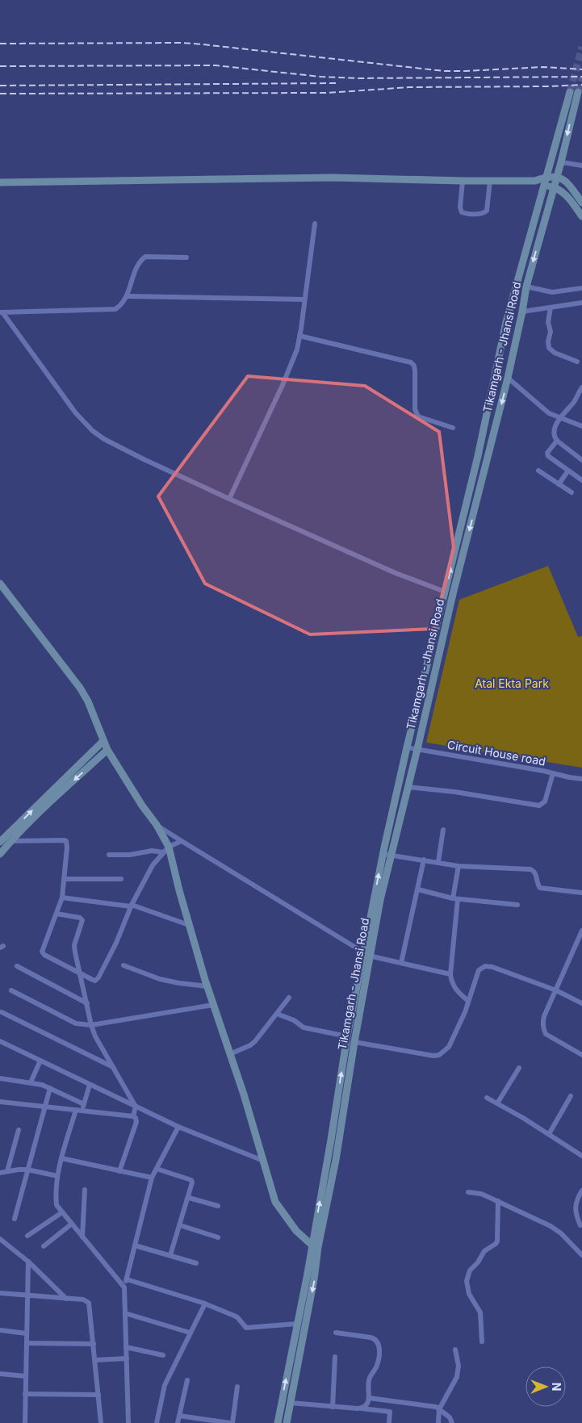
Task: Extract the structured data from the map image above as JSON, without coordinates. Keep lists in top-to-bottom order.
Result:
{
  "streets": {
    "street": ["Tikamgarh - Jhansi Road", "Circuit House road"]
  },
  "crossings": [
    ["Tikamgarh - Jhansi Road", "Circuit House road"]
  ],
  "parks": ["Atal Ekta Park"],
  "north": "right"
}
